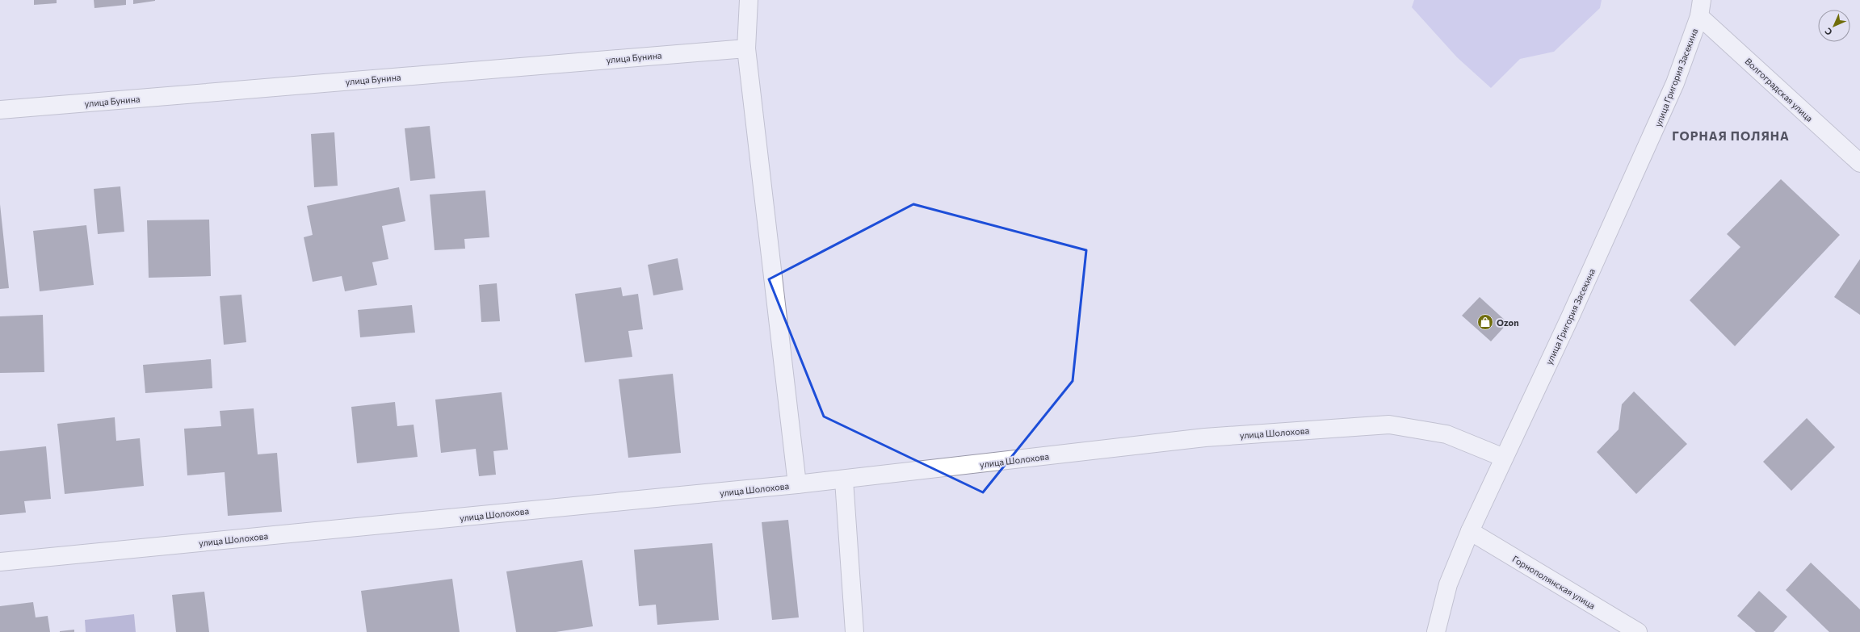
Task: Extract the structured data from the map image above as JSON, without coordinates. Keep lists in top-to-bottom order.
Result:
{
  "streets": {
    "street": [
      "улица Бунина",
      "улица Григория Засекина",
      "Волгоградская улица",
      "улица Шолохова",
      "Горнополянская улица"
    ]
  },
  "crossings": [
    ["улица Григория Засекина", "Волгоградская улица"],
    ["улица Григория Засекина", "улица Шолохова"],
    ["улица Григория Засекина", "Горнополянская улица"]
  ],
  "districts": ["ГОРНАЯ ПОЛЯНА"],
  "places": {
    "shop": ["Ozon"]
  },
  "north": "bottom left"
}
